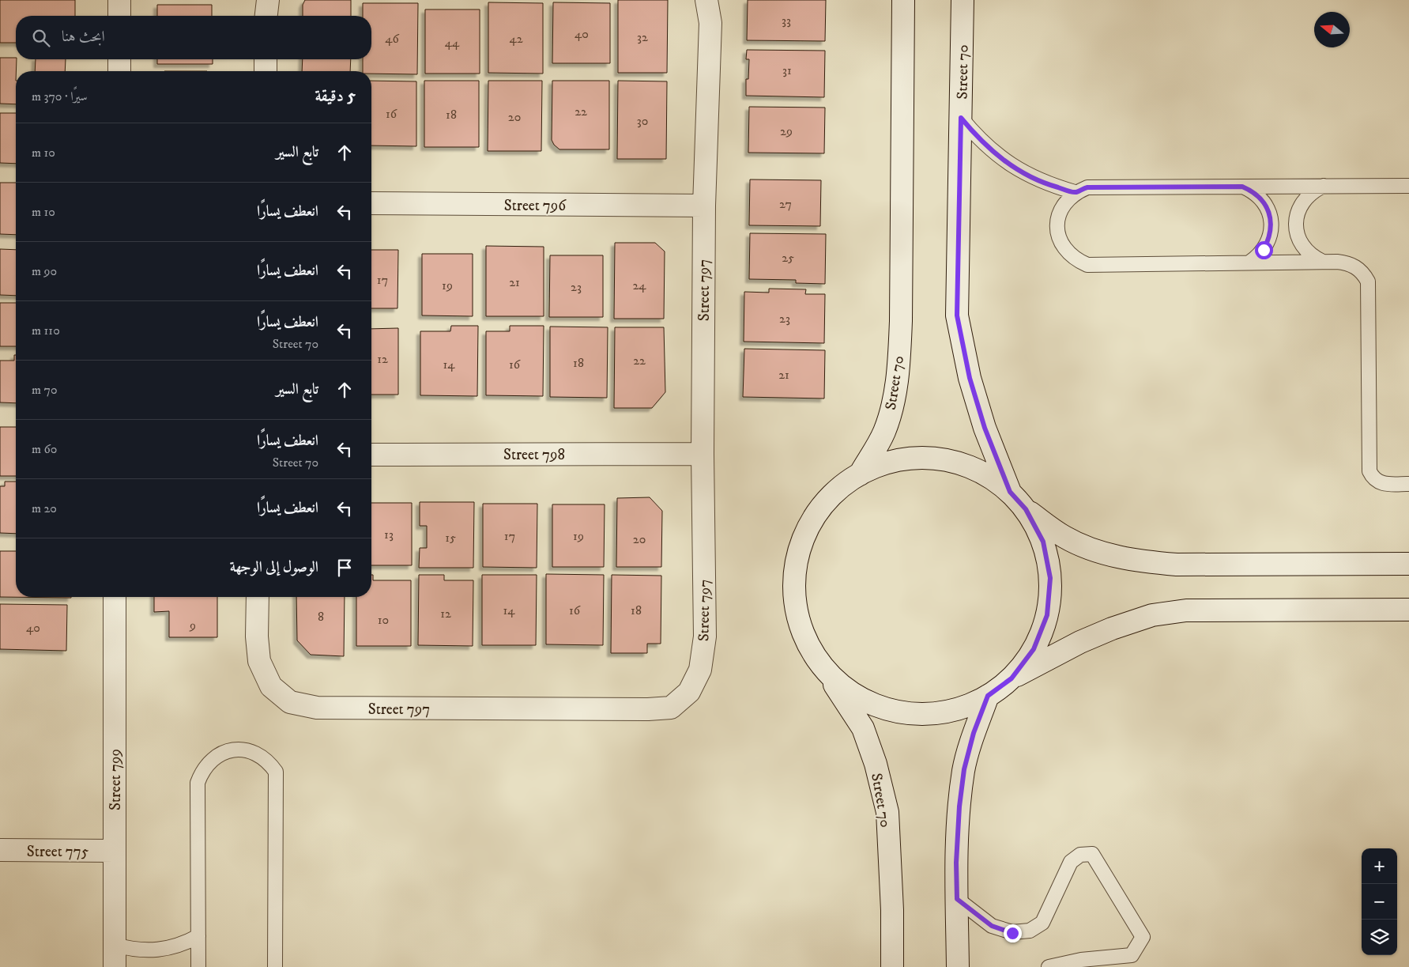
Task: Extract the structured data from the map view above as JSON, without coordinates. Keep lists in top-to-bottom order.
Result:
{
  "streets": {
    "main road": [
      "Street 70",
      "Street 796",
      "Street 797",
      "Street 798",
      "Street 799",
      "Street 775"
    ]
  },
  "crossings": [
    ["Street 796", "Street 797"],
    ["Street 797", "Street 798"],
    ["Street 799", "Street 775"]
  ],
  "house_numbers": [
    "33",
    "40",
    "32",
    "46",
    "42",
    "44",
    "31",
    "22",
    "16",
    "18",
    "20",
    "30",
    "29",
    "27",
    "25",
    "17",
    "21",
    "19",
    "24",
    "23",
    "23",
    "12",
    "22",
    "18",
    "14",
    "16",
    "21",
    "13",
    "17",
    "19",
    "15",
    "20",
    "14",
    "16",
    "18",
    "12",
    "8",
    "10",
    "9",
    "40"
  ],
  "north": "left",
  "page": {
    "search": "ابحث هنا",
    "heading": ["5 دقيقة", "سيرًا · 370 m"],
    "list": [
      ["تابع السير", "10 m"],
      ["انعطف يسارًا", "10 m"],
      ["انعطف يسارًا", "90 m"],
      ["انعطف يسارًا", "Street 70", "110 m"],
      ["تابع السير", "70 m"],
      ["انعطف يسارًا", "Street 70", "60 m"],
      ["انعطف يسارًا", "20 m"],
      "الوصول إلى الوجهة"
    ],
    "map_buttons": ["+", "−"]
  }
}
